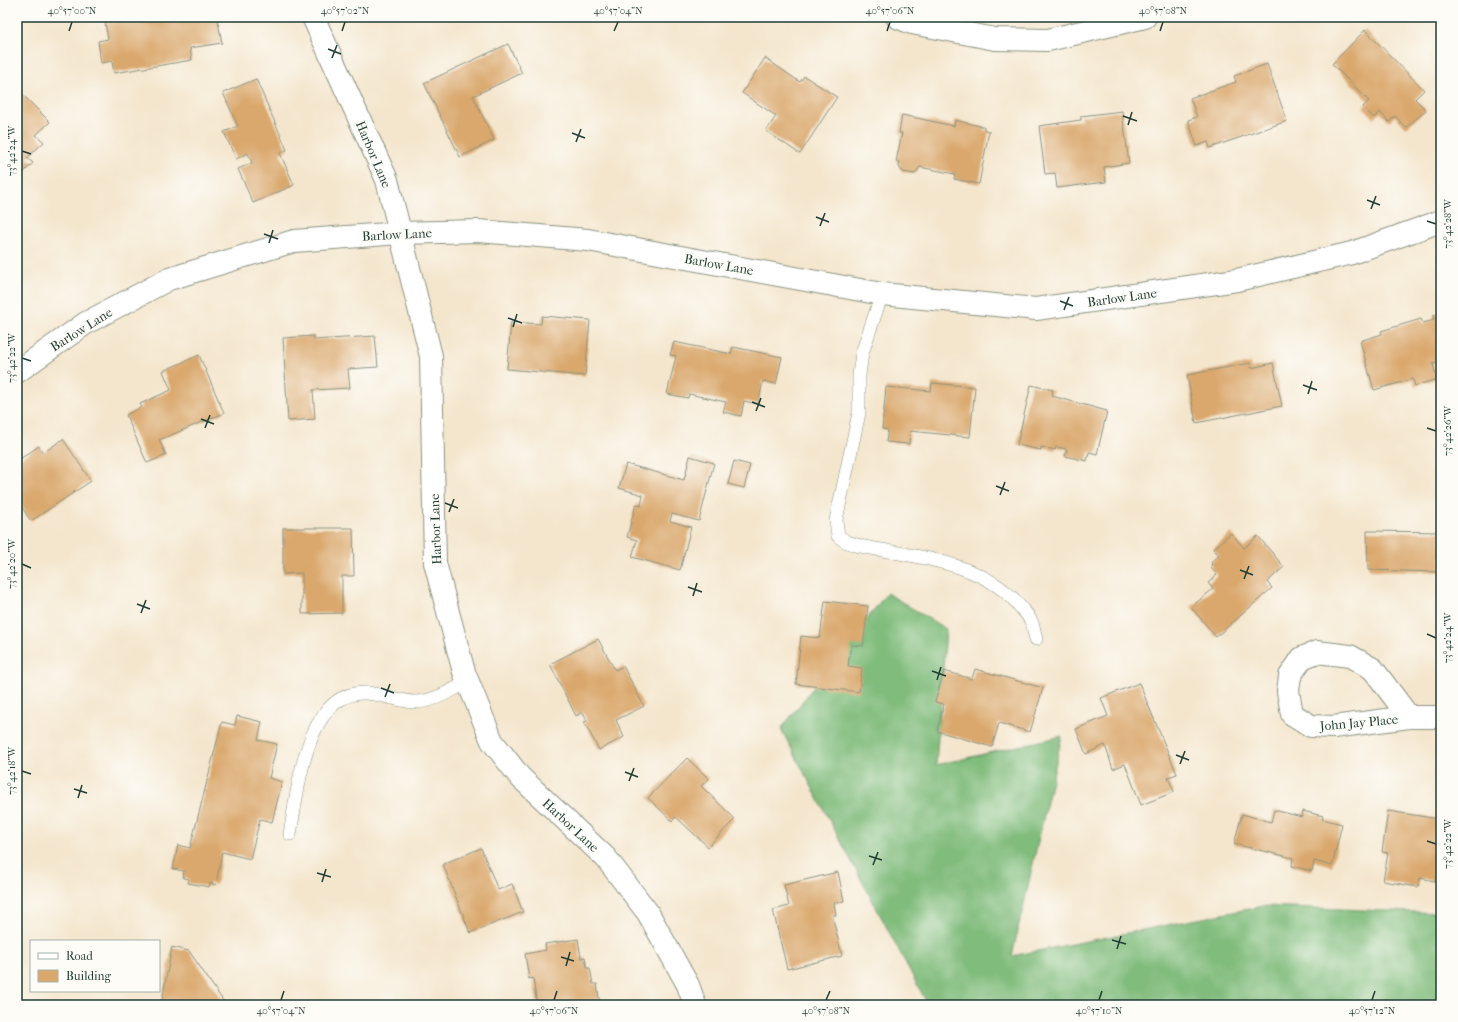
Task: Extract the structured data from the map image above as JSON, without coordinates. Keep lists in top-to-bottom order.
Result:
{
  "streets": {
    "street": ["Harbor Lane", "Barlow Lane", "John Jay Place"]
  },
  "crossings": [
    ["Harbor Lane", "Barlow Lane"]
  ],
  "legend": ["Road", "Building"],
  "coordinates": [
    "40°57'00\"N",
    "40°57'02\"N",
    "40°57'04\"N",
    "40°57'06\"N",
    "40°57'08\"N",
    "73°42'24\"W",
    "73°42'28\"W",
    "73°42'22\"W",
    "73°42'26\"W",
    "73°42'20\"W",
    "73°42'18\"W",
    "40°57'10\"N",
    "40°57'12\"N"
  ]
}
